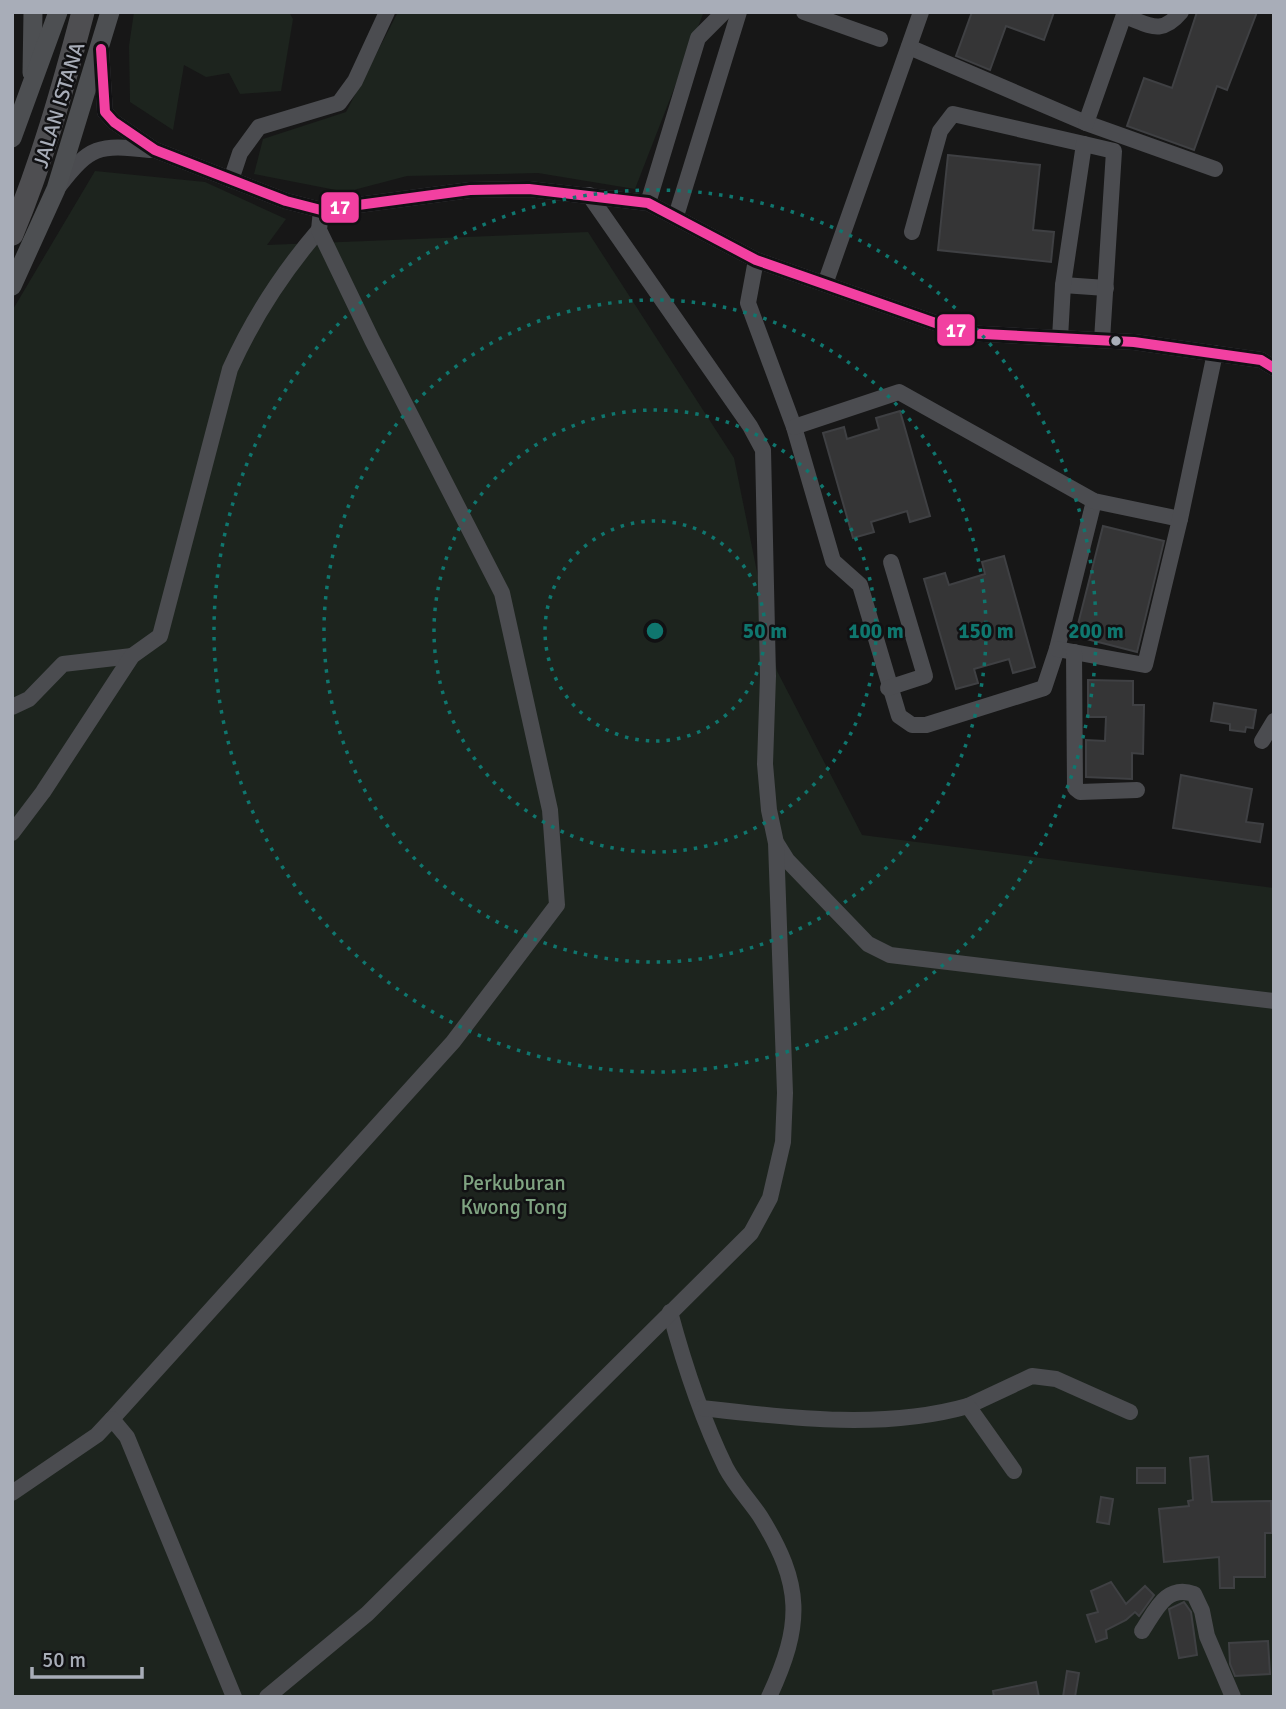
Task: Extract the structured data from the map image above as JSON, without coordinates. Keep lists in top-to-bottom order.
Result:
{
  "streets": {
    "main road": ["JALAN ISTANA"]
  },
  "parks": ["Perkuburan Kwong Tong"],
  "lines": ["transit line 17"],
  "scale_bar": "50 m",
  "rings": [
    "50 m",
    "100 m",
    "150 m",
    "200 m"
  ]
}
